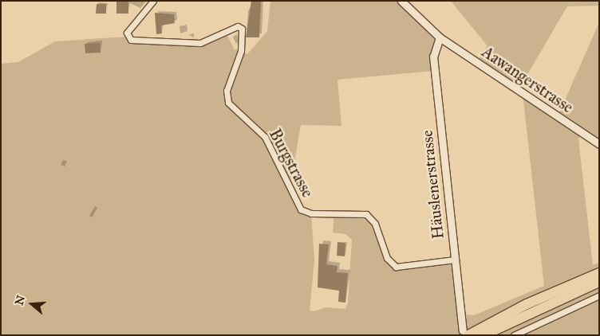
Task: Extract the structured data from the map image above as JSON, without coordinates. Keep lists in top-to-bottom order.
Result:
{
  "streets": {
    "street": ["Aawangerstrasse", "Burgstrasse", "Häuslenerstrasse"]
  },
  "crossings": [
    ["Aawangerstrasse", "Häuslenerstrasse"],
    ["Burgstrasse", "Häuslenerstrasse"]
  ],
  "north": "left"
}
